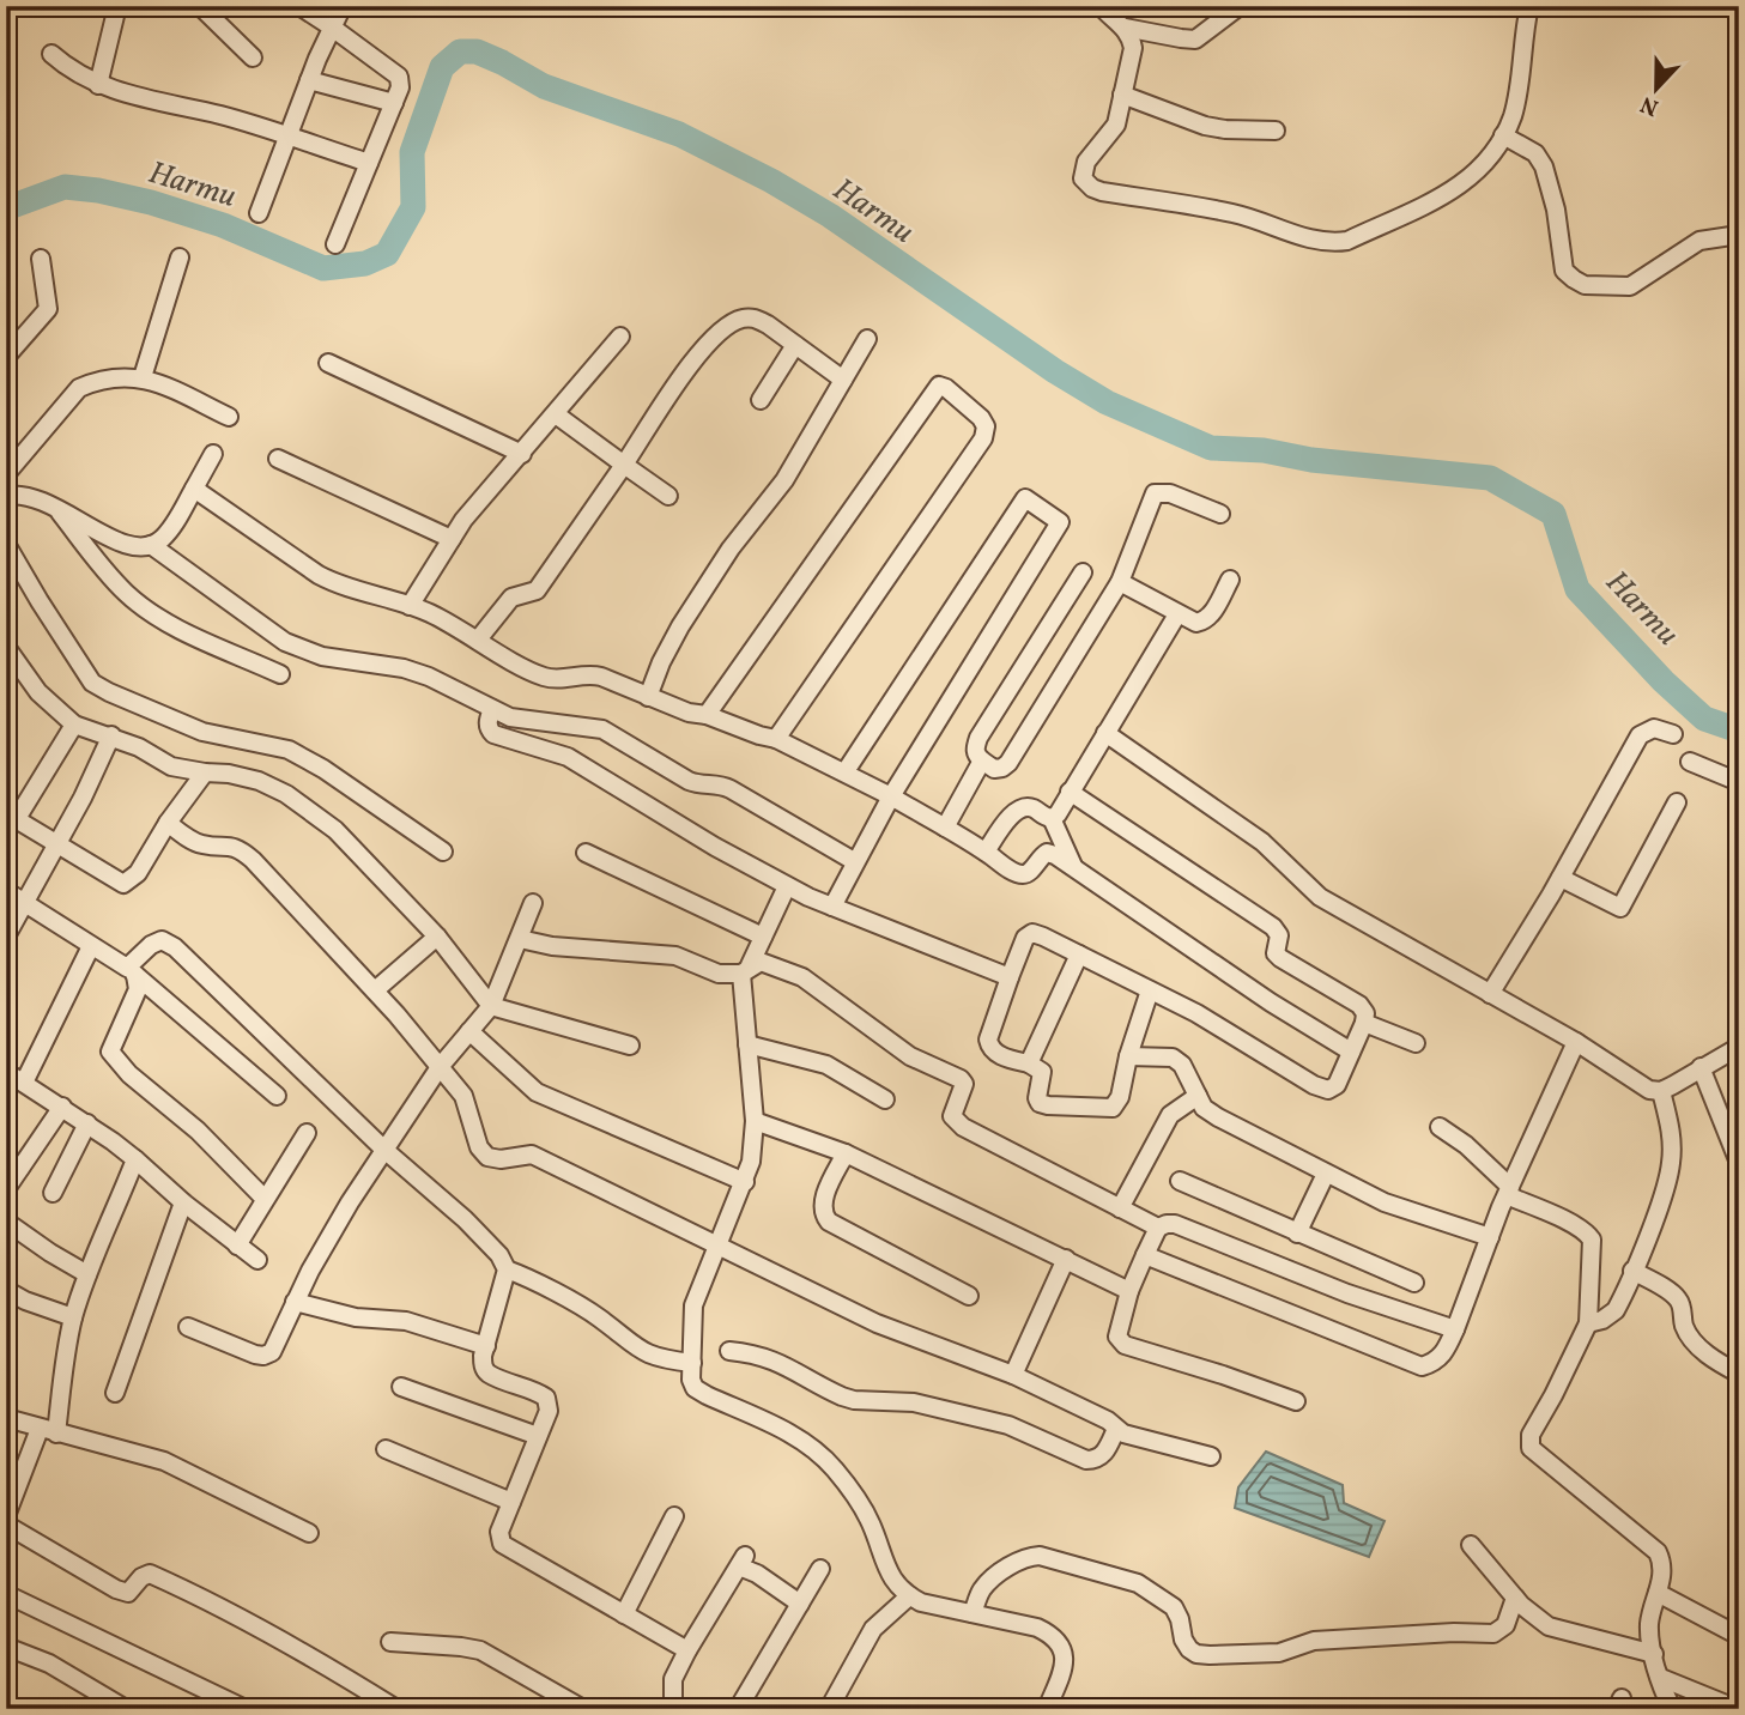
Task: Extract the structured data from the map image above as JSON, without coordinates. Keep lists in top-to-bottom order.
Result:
{
  "water": ["Harmu"],
  "north": "bottom"
}
